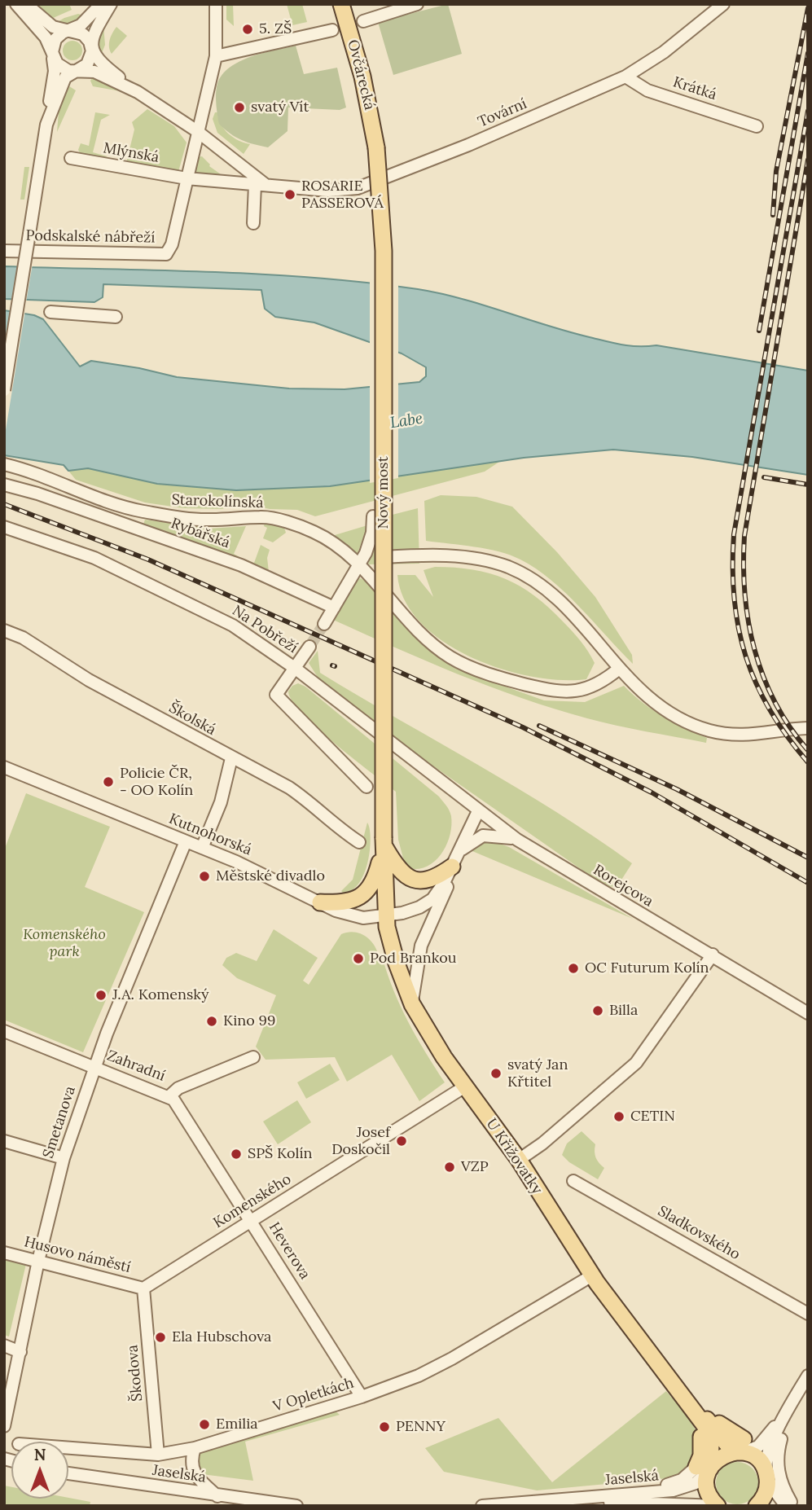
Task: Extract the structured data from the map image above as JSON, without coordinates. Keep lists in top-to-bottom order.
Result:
{
  "streets": {
    "main road": ["Ovčárecká", "Nový most", "U Křižovatky"],
    "street": [
      "Krátká",
      "Tovární",
      "Mlýnská",
      "Podskalské nábřeží",
      "Starokolínská",
      "Rybářská",
      "Na Pobřeží",
      "Školská",
      "Kutnohorská",
      "Rorejcova",
      "Zahradní",
      "Smetanova",
      "Komenského",
      "Sladkovského",
      "Heverova",
      "Husovo náměstí",
      "Škodova",
      "V Opletkách",
      "Jaselská"
    ]
  },
  "crossings": [
    ["Ovčárecká", "Nový most"],
    ["Krátká", "Tovární"],
    ["Tovární", "Mlýnská"],
    ["Mlýnská", "Podskalské nábřeží"],
    ["Nový most", "U Křižovatky"],
    ["Na Pobřeží", "Rorejcova"],
    ["Kutnohorská", "Smetanova"],
    ["Kutnohorská", "U Křižovatky"],
    ["Zahradní", "Smetanova"],
    ["Zahradní", "Heverova"],
    ["Smetanova", "Husovo náměstí"],
    ["U Křižovatky", "Komenského"],
    ["U Křižovatky", "V Opletkách"],
    ["Komenského", "Heverova"],
    ["Komenského", "Husovo náměstí"],
    ["Komenského", "Škodova"],
    ["Heverova", "V Opletkách"],
    ["Husovo náměstí", "Škodova"],
    ["Škodova", "V Opletkách"]
  ],
  "water": ["Labe"],
  "parks": ["Komenského park"],
  "places": [
    "5. ZŠ",
    "svatý Vít",
    "ROSARIE PASSEROVÁ",
    "Policie ČR, - OO Kolín",
    "Městské divadlo",
    "Pod Brankou",
    "OC Futurum Kolín",
    "J.A. Komenský",
    "Billa",
    "Kino 99",
    "svatý Jan Křtitel",
    "CETIN",
    "Josef Doskočil",
    "SPŠ Kolín",
    "VZP",
    "Ela Hubschova",
    "Emilia",
    "PENNY"
  ],
  "north": "top"
}
